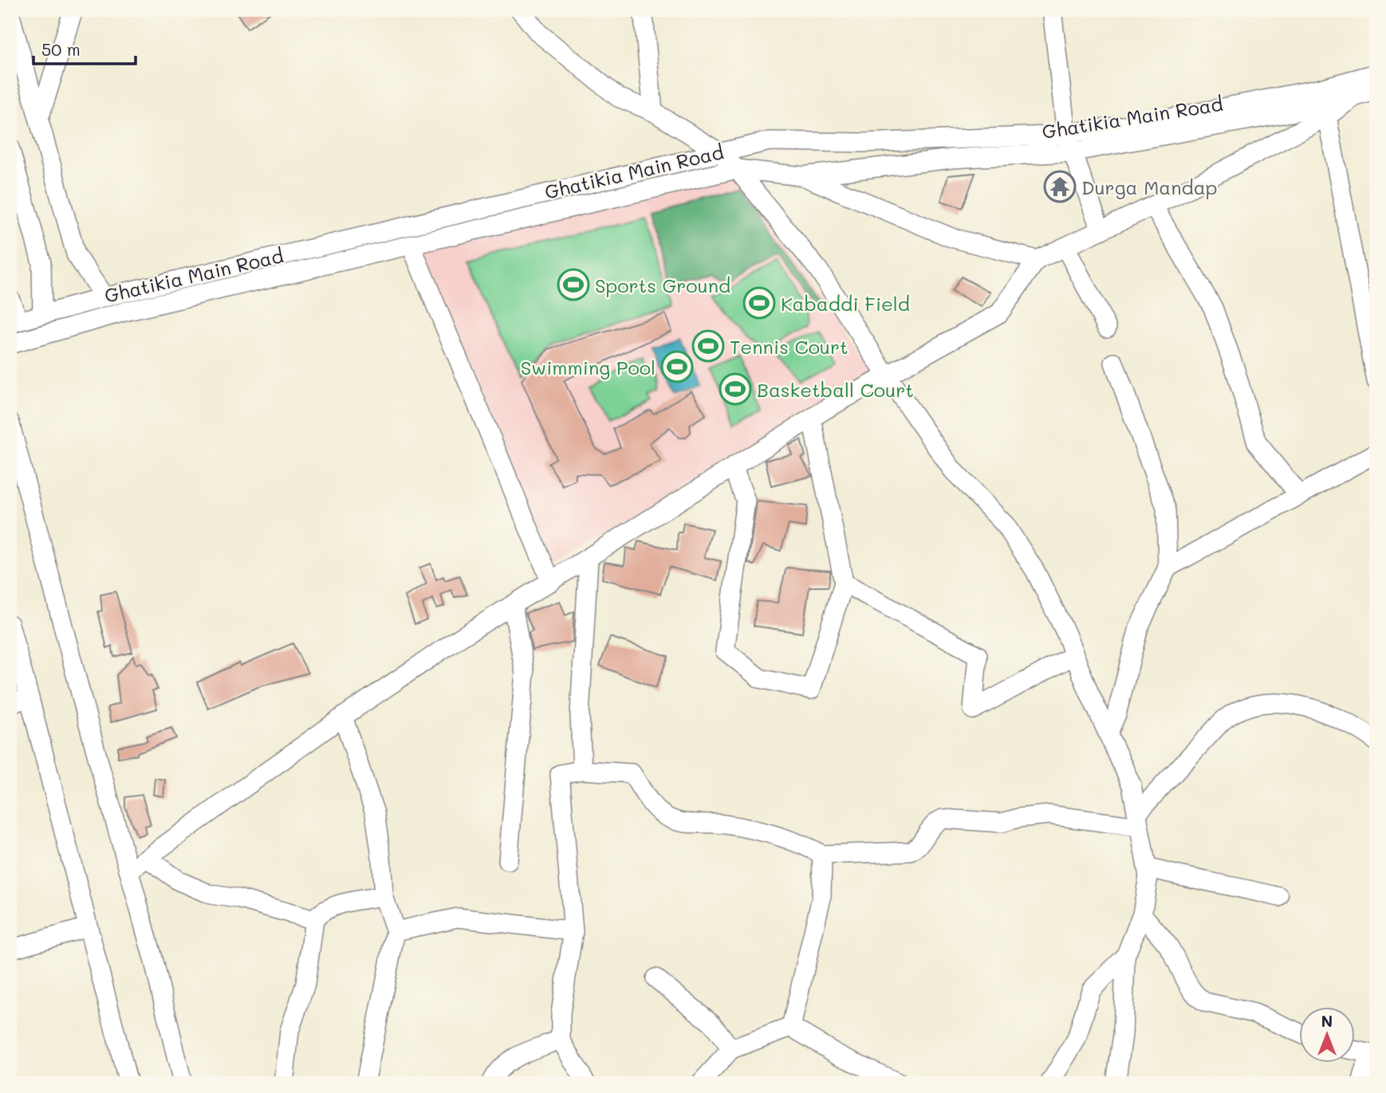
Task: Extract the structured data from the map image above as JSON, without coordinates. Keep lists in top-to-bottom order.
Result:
{
  "streets": {
    "street": ["Ghatikia Main Road"]
  },
  "places": {
    "temple": ["Durga Mandap"],
    "sports": [
      "Sports Ground",
      "Kabaddi Field",
      "Tennis Court",
      "Swimming Pool",
      "Basketball Court"
    ]
  },
  "scale_bar": "50 m",
  "north": "top"
}
